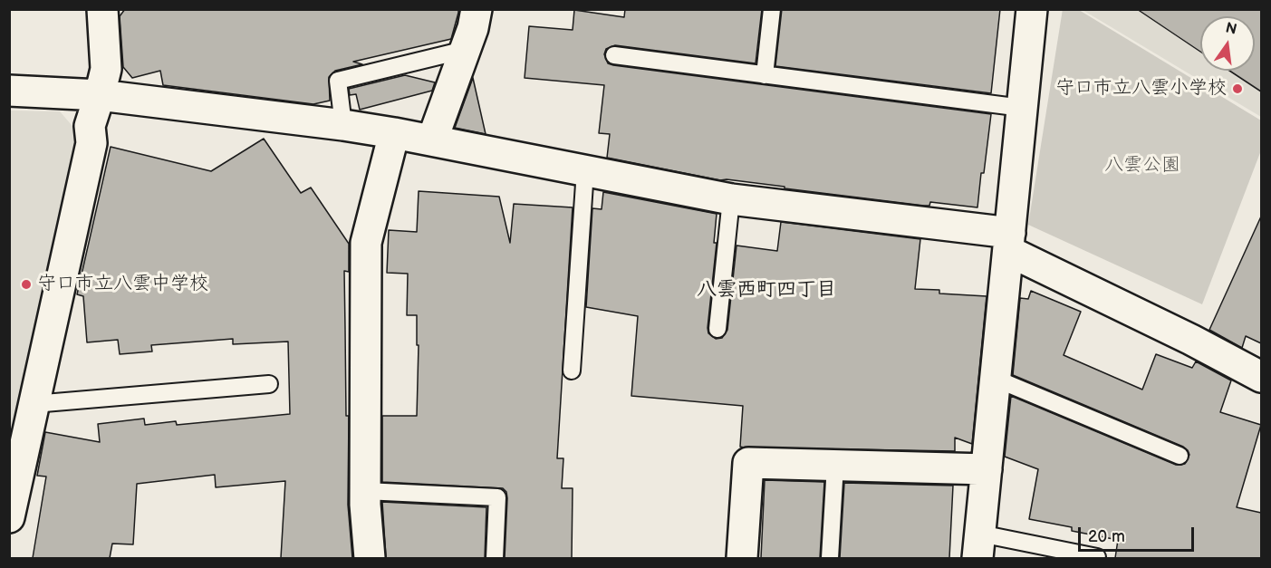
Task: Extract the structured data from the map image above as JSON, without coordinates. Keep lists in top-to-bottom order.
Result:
{
  "districts": ["八雲西町四丁目"],
  "parks": ["八雲公園"],
  "places": ["守口市立八雲小学校", "守口市立八雲中学校"],
  "scale_bar": "20 m",
  "north": "top"
}
